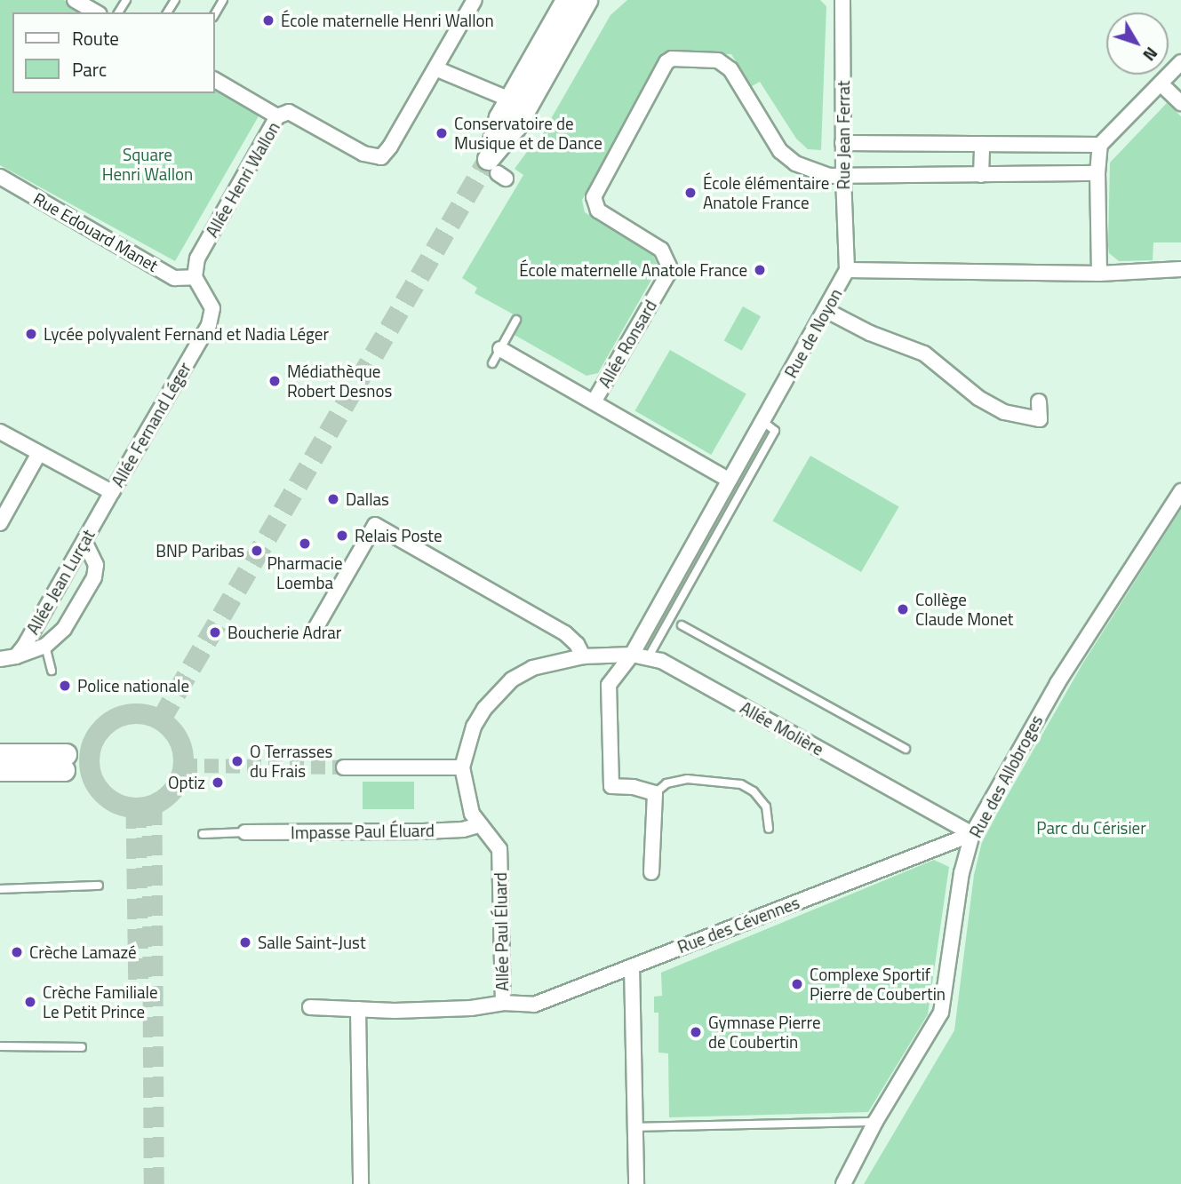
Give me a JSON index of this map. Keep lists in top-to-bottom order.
{
  "streets": {
    "street": [
      "Rue Jean Ferrat",
      "Allée Henri Wallon",
      "Rue Edouard Manet",
      "Rue de Noyon",
      "Allée Ronsard",
      "Allée Fernand Léger",
      "Allée Jean Lurçat",
      "Allée Molière",
      "Rue des Allobroges",
      "Impasse Paul Éluard",
      "Rue des Cévennes",
      "Allée Paul Éluard"
    ]
  },
  "crossings": [
    ["Rue Jean Ferrat", "Rue de Noyon"],
    ["Rue Jean Ferrat", "Allée Ronsard"],
    ["Allée Henri Wallon", "Rue Edouard Manet"],
    ["Allée Henri Wallon", "Allée Fernand Léger"],
    ["Rue Edouard Manet", "Allée Fernand Léger"],
    ["Rue de Noyon", "Allée Ronsard"],
    ["Rue de Noyon", "Allée Molière"],
    ["Allée Fernand Léger", "Allée Jean Lurçat"],
    ["Allée Molière", "Rue des Allobroges"],
    ["Allée Molière", "Rue des Cévennes"],
    ["Allée Molière", "Allée Paul Éluard"],
    ["Rue des Allobroges", "Rue des Cévennes"],
    ["Impasse Paul Éluard", "Allée Paul Éluard"],
    ["Rue des Cévennes", "Allée Paul Éluard"]
  ],
  "parks": ["Square Henri Wallon", "Parc du Cérisier"],
  "places": [
    "École maternelle Henri Wallon",
    "Conservatoire de Musique et de Dance",
    "École élémentaire Anatole France",
    "École maternelle Anatole France",
    "Lycée polyvalent Fernand et Nadia Léger",
    "Médiathèque Robert Desnos",
    "Dallas",
    "Relais Poste",
    "Pharmacie Loemba",
    "BNP Paribas",
    "Collège Claude Monet",
    "Boucherie Adrar",
    "Police nationale",
    "O Terrasses du Frais",
    "Optiz",
    "Salle Saint-Just",
    "Crèche Lamazé",
    "Complexe Sportif Pierre de Coubertin",
    "Crèche Familiale Le Petit Prince",
    "Gymnase Pierre de Coubertin"
  ],
  "legend": ["Route", "Parc"],
  "north": "bottom right"
}
